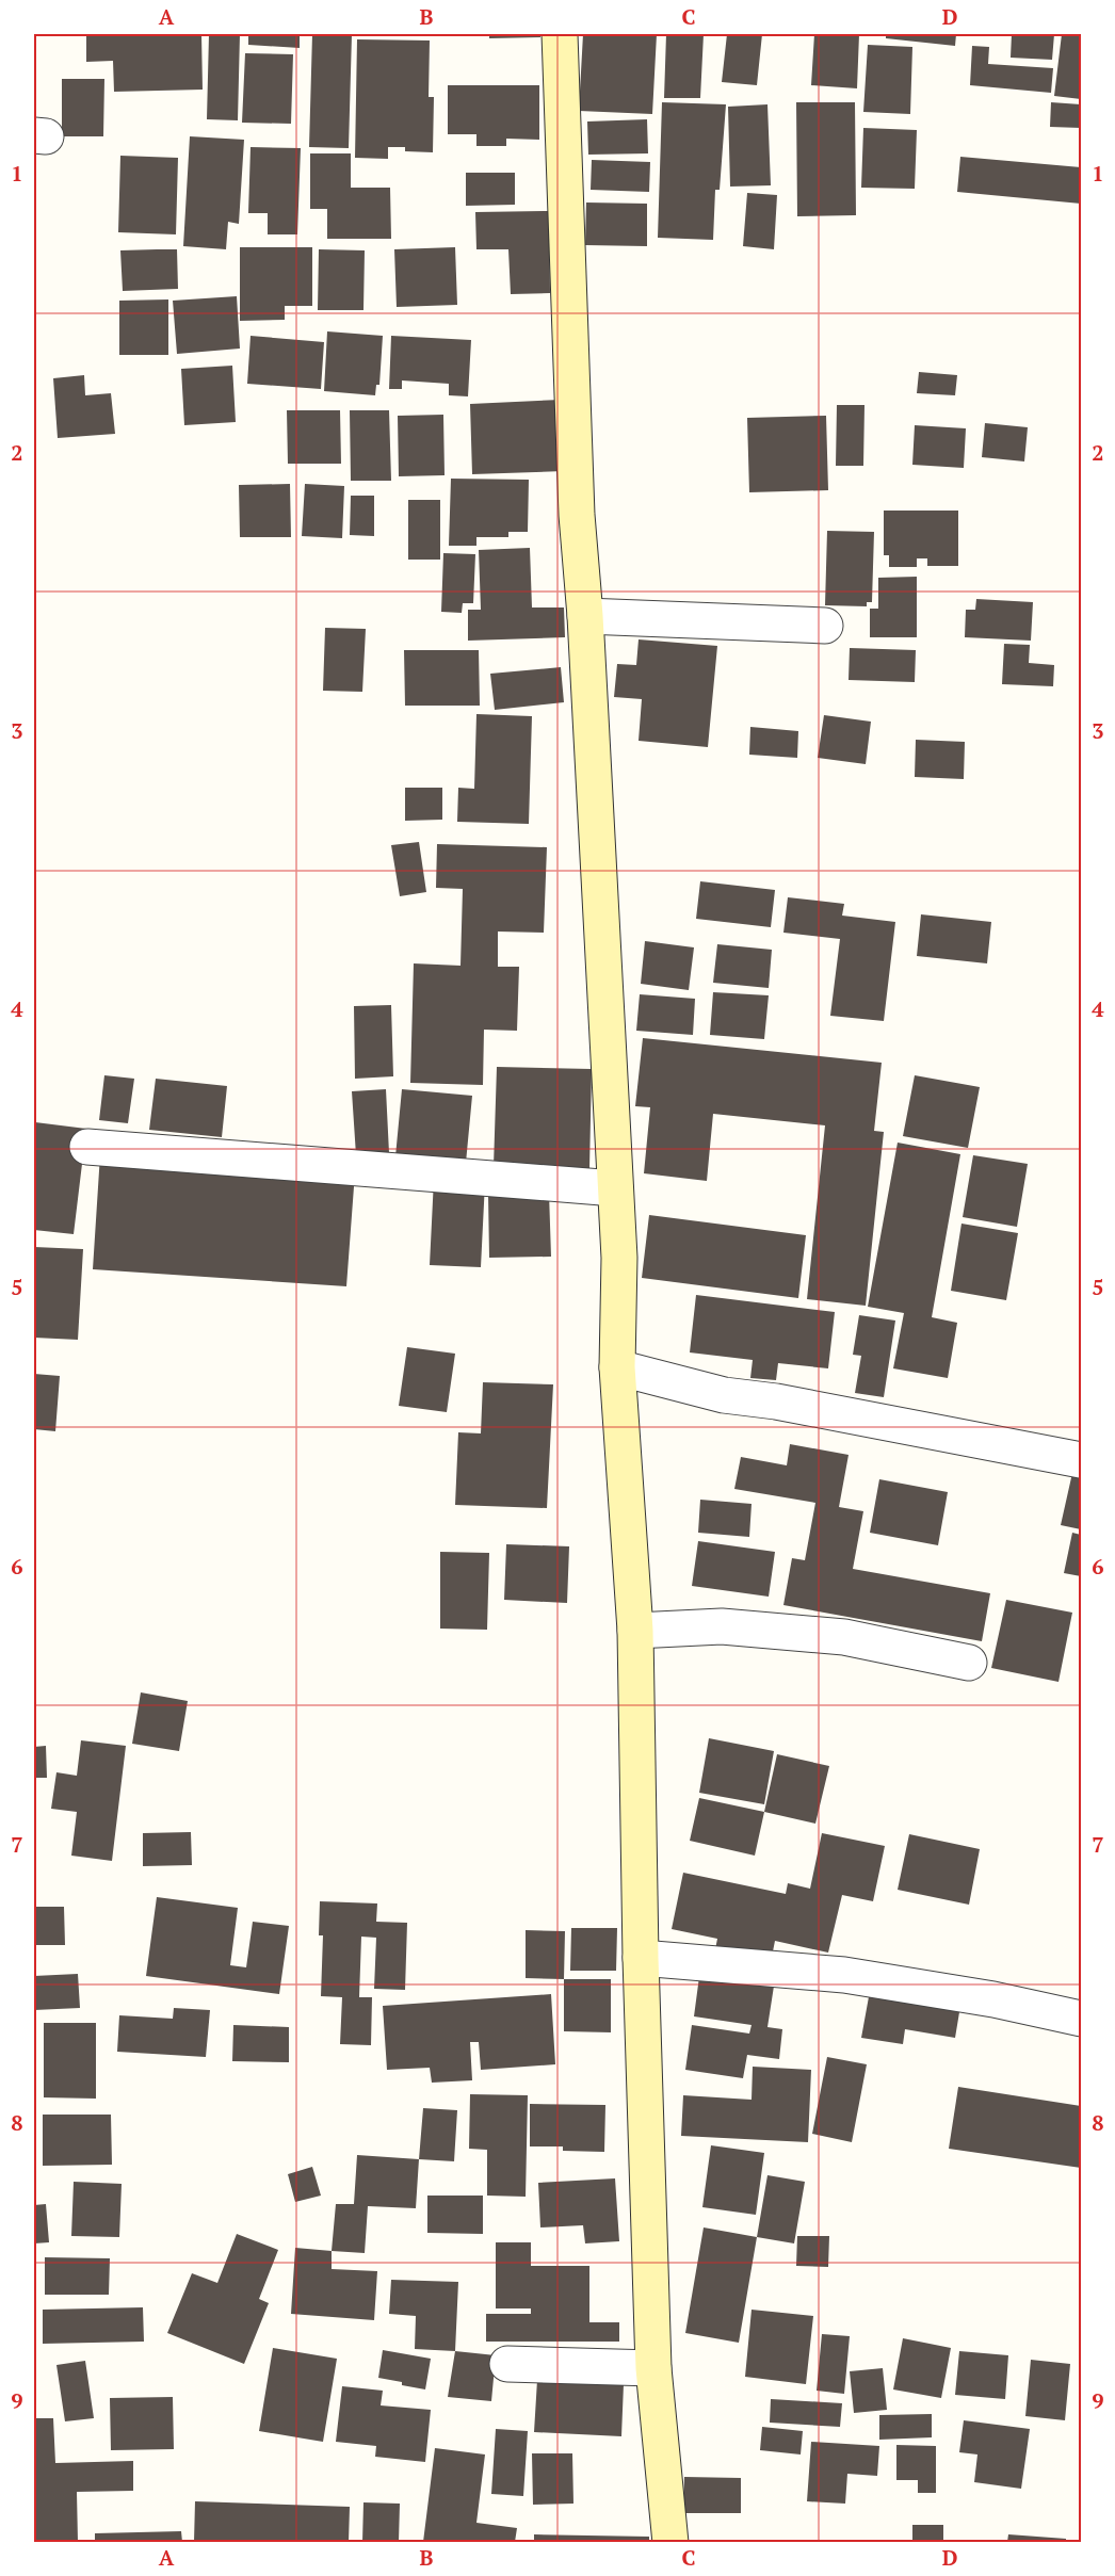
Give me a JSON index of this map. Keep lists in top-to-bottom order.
{
  "grid": {
    "columns": [
      "A",
      "B",
      "C",
      "D"
    ],
    "rows": [
      "1",
      "2",
      "3",
      "4",
      "5",
      "6",
      "7",
      "8",
      "9"
    ]
  }
}
